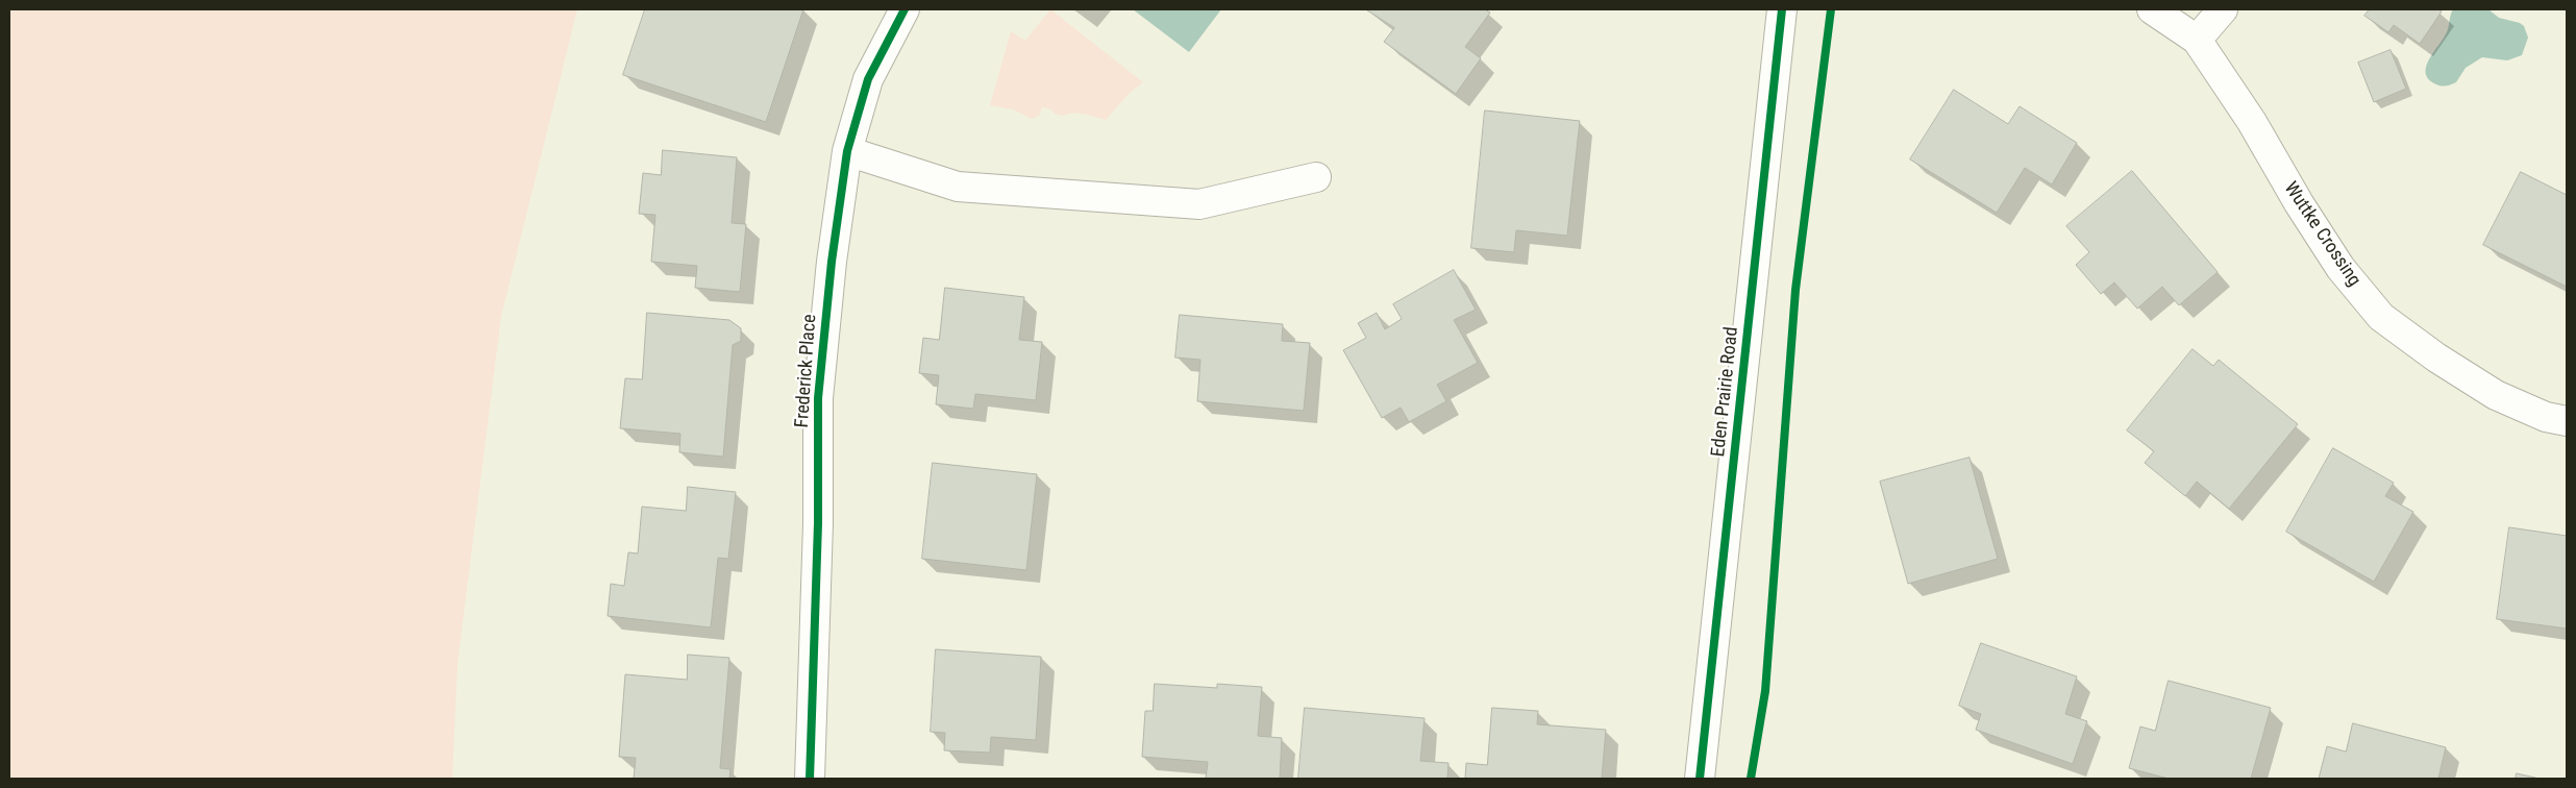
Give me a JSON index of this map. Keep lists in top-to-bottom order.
{
  "streets": {
    "street": ["Wuttke Crossing", "Frederick Place", "Eden Prairie Road"]
  }
}
